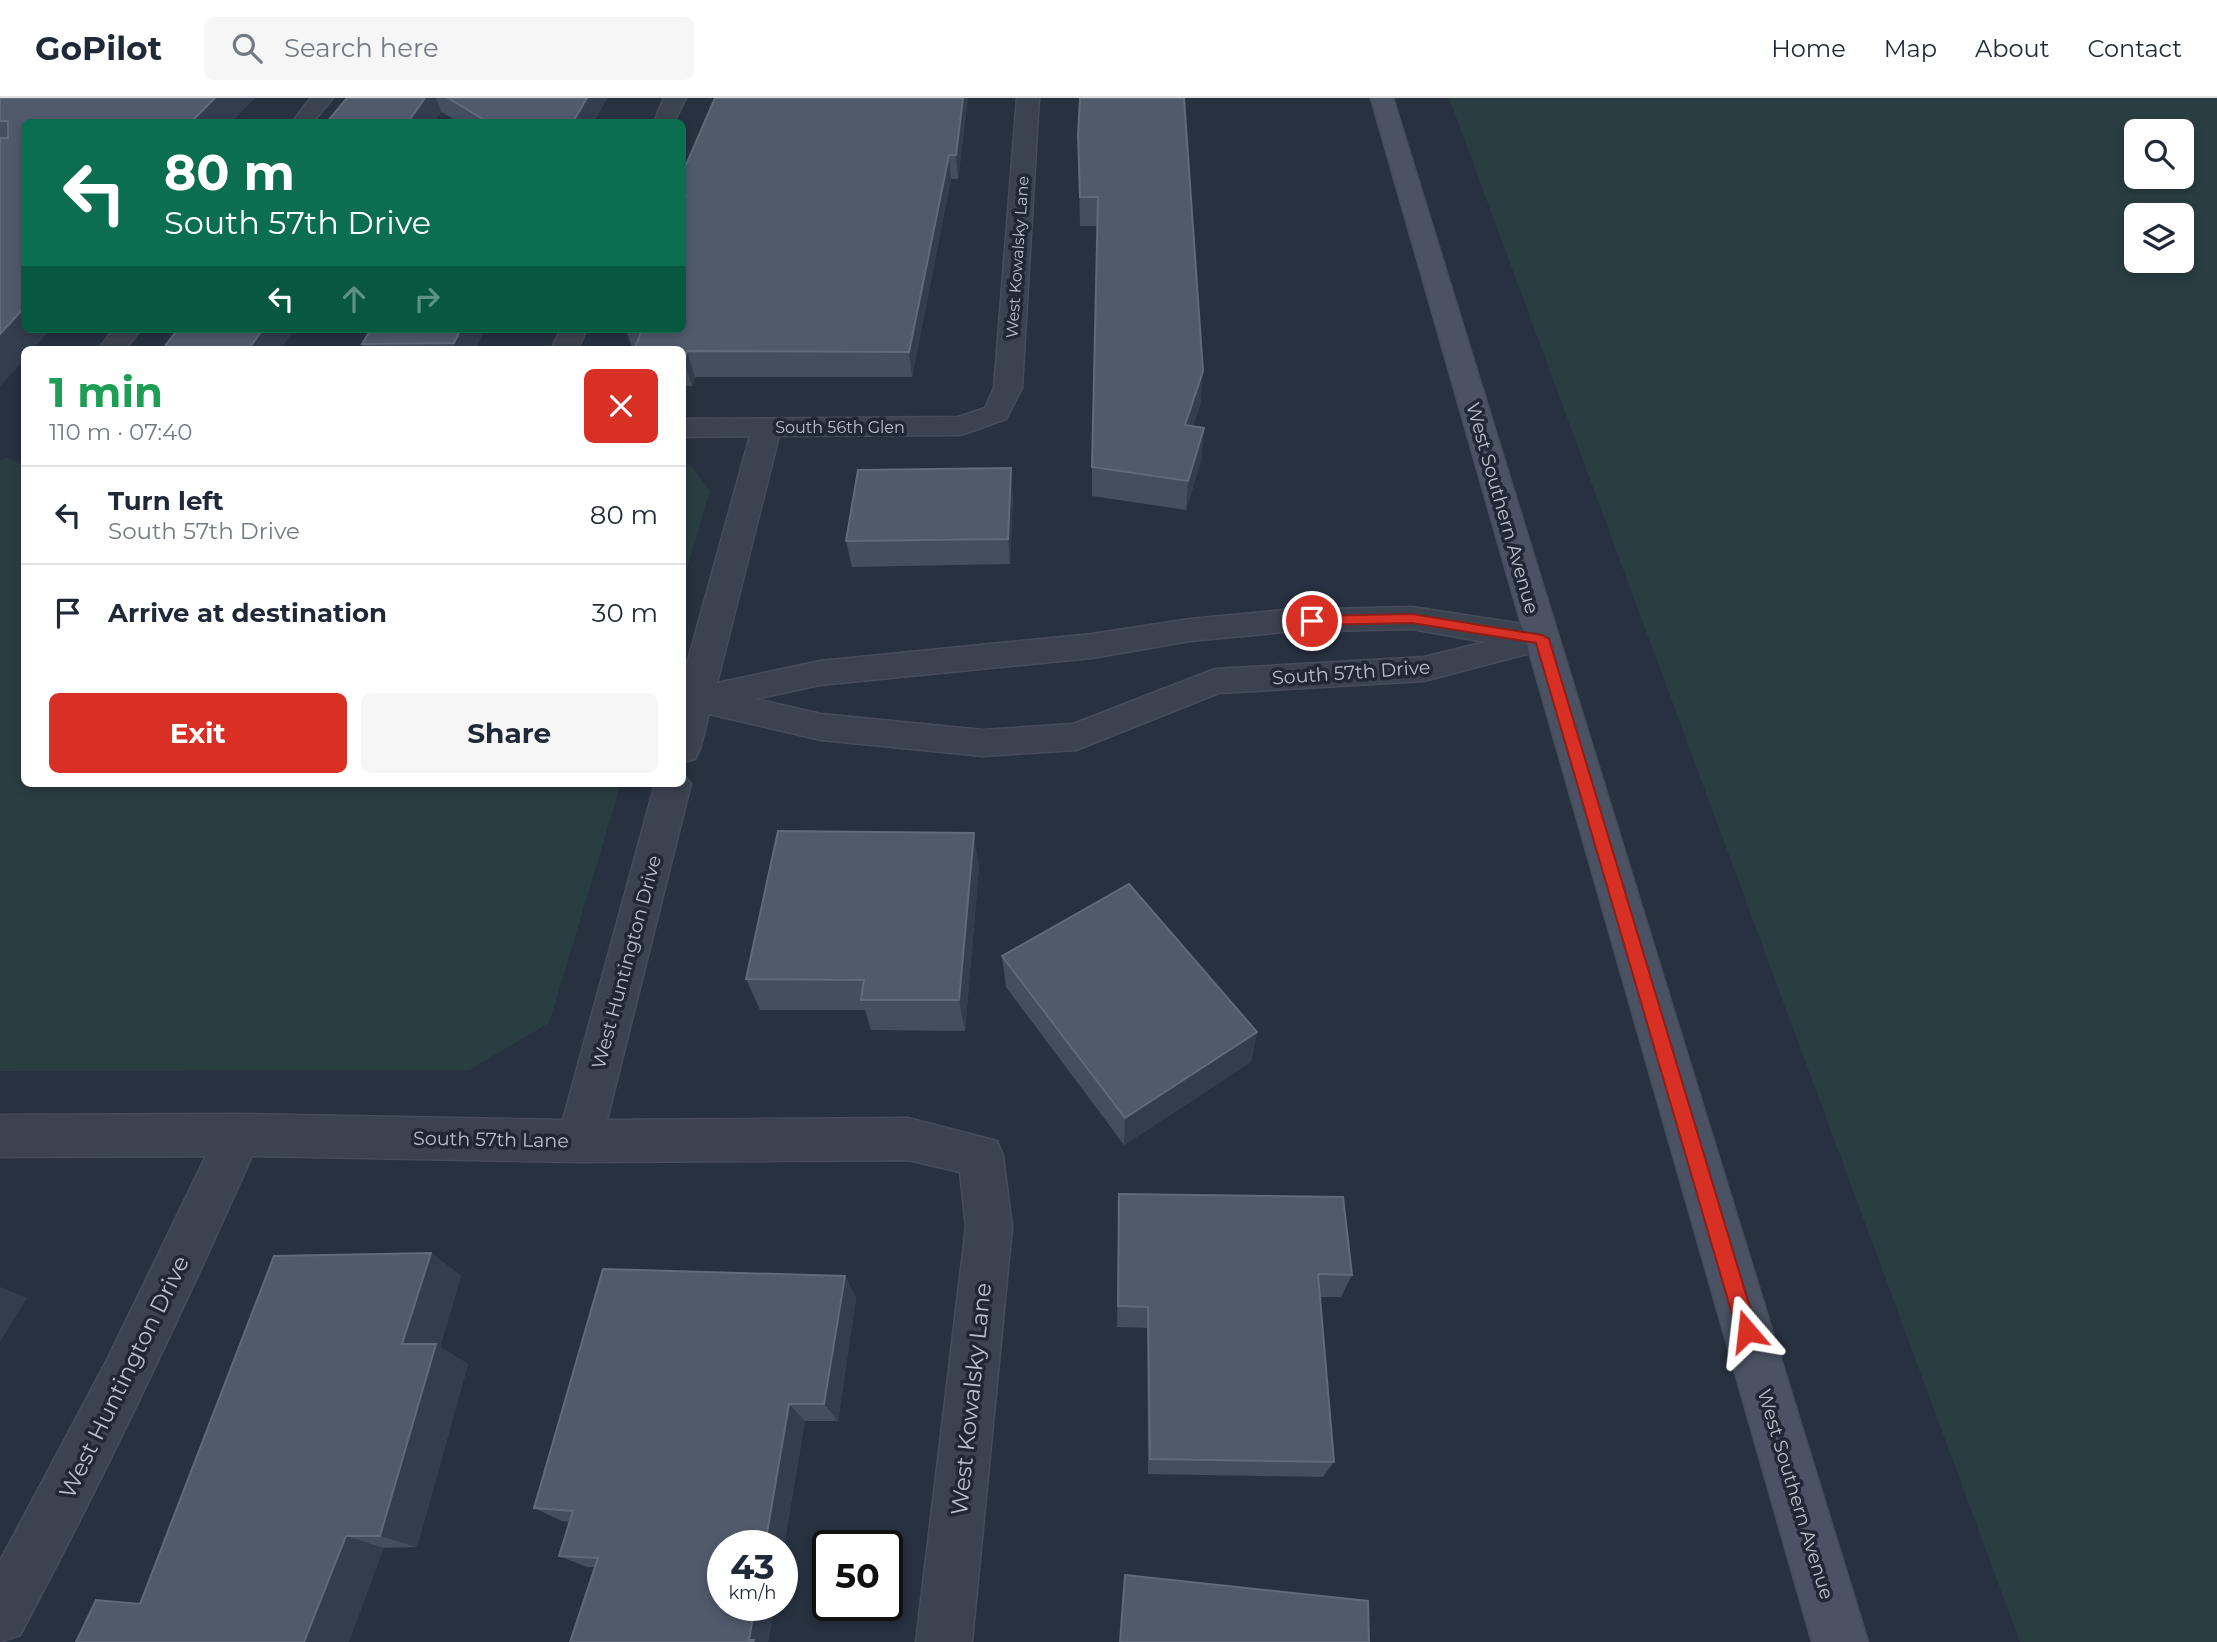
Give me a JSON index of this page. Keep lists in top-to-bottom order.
{
  "streets": {
    "main road": ["West Southern Avenue"],
    "street": [
      "West Kowalsky Lane",
      "South 56th Glen",
      "South 57th Drive",
      "West Huntington Drive",
      "South 57th Lane"
    ]
  },
  "crossings": [
    ["West Kowalsky Lane", "South 56th Glen"],
    ["West Kowalsky Lane", "South 57th Lane"],
    ["West Southern Avenue", "South 57th Drive"],
    ["West Huntington Drive", "South 57th Lane"]
  ],
  "page": {
    "header": "GoPilot",
    "search": "Search here",
    "nav": [
      "Home",
      "Map",
      "About",
      "Contact"
    ],
    "turn": ["80 m", "South 57th Drive"],
    "heading": ["1 min", "110 m · 07:40"],
    "list": [
      {
        "name": "Turn left",
        "note": "South 57th Drive",
        "value": "80 m"
      },
      {
        "name": "Arrive at destination",
        "value": "30 m"
      }
    ],
    "buttons": ["Exit", "Share"],
    "speed": "43 km/h",
    "limit": "50"
  }
}
